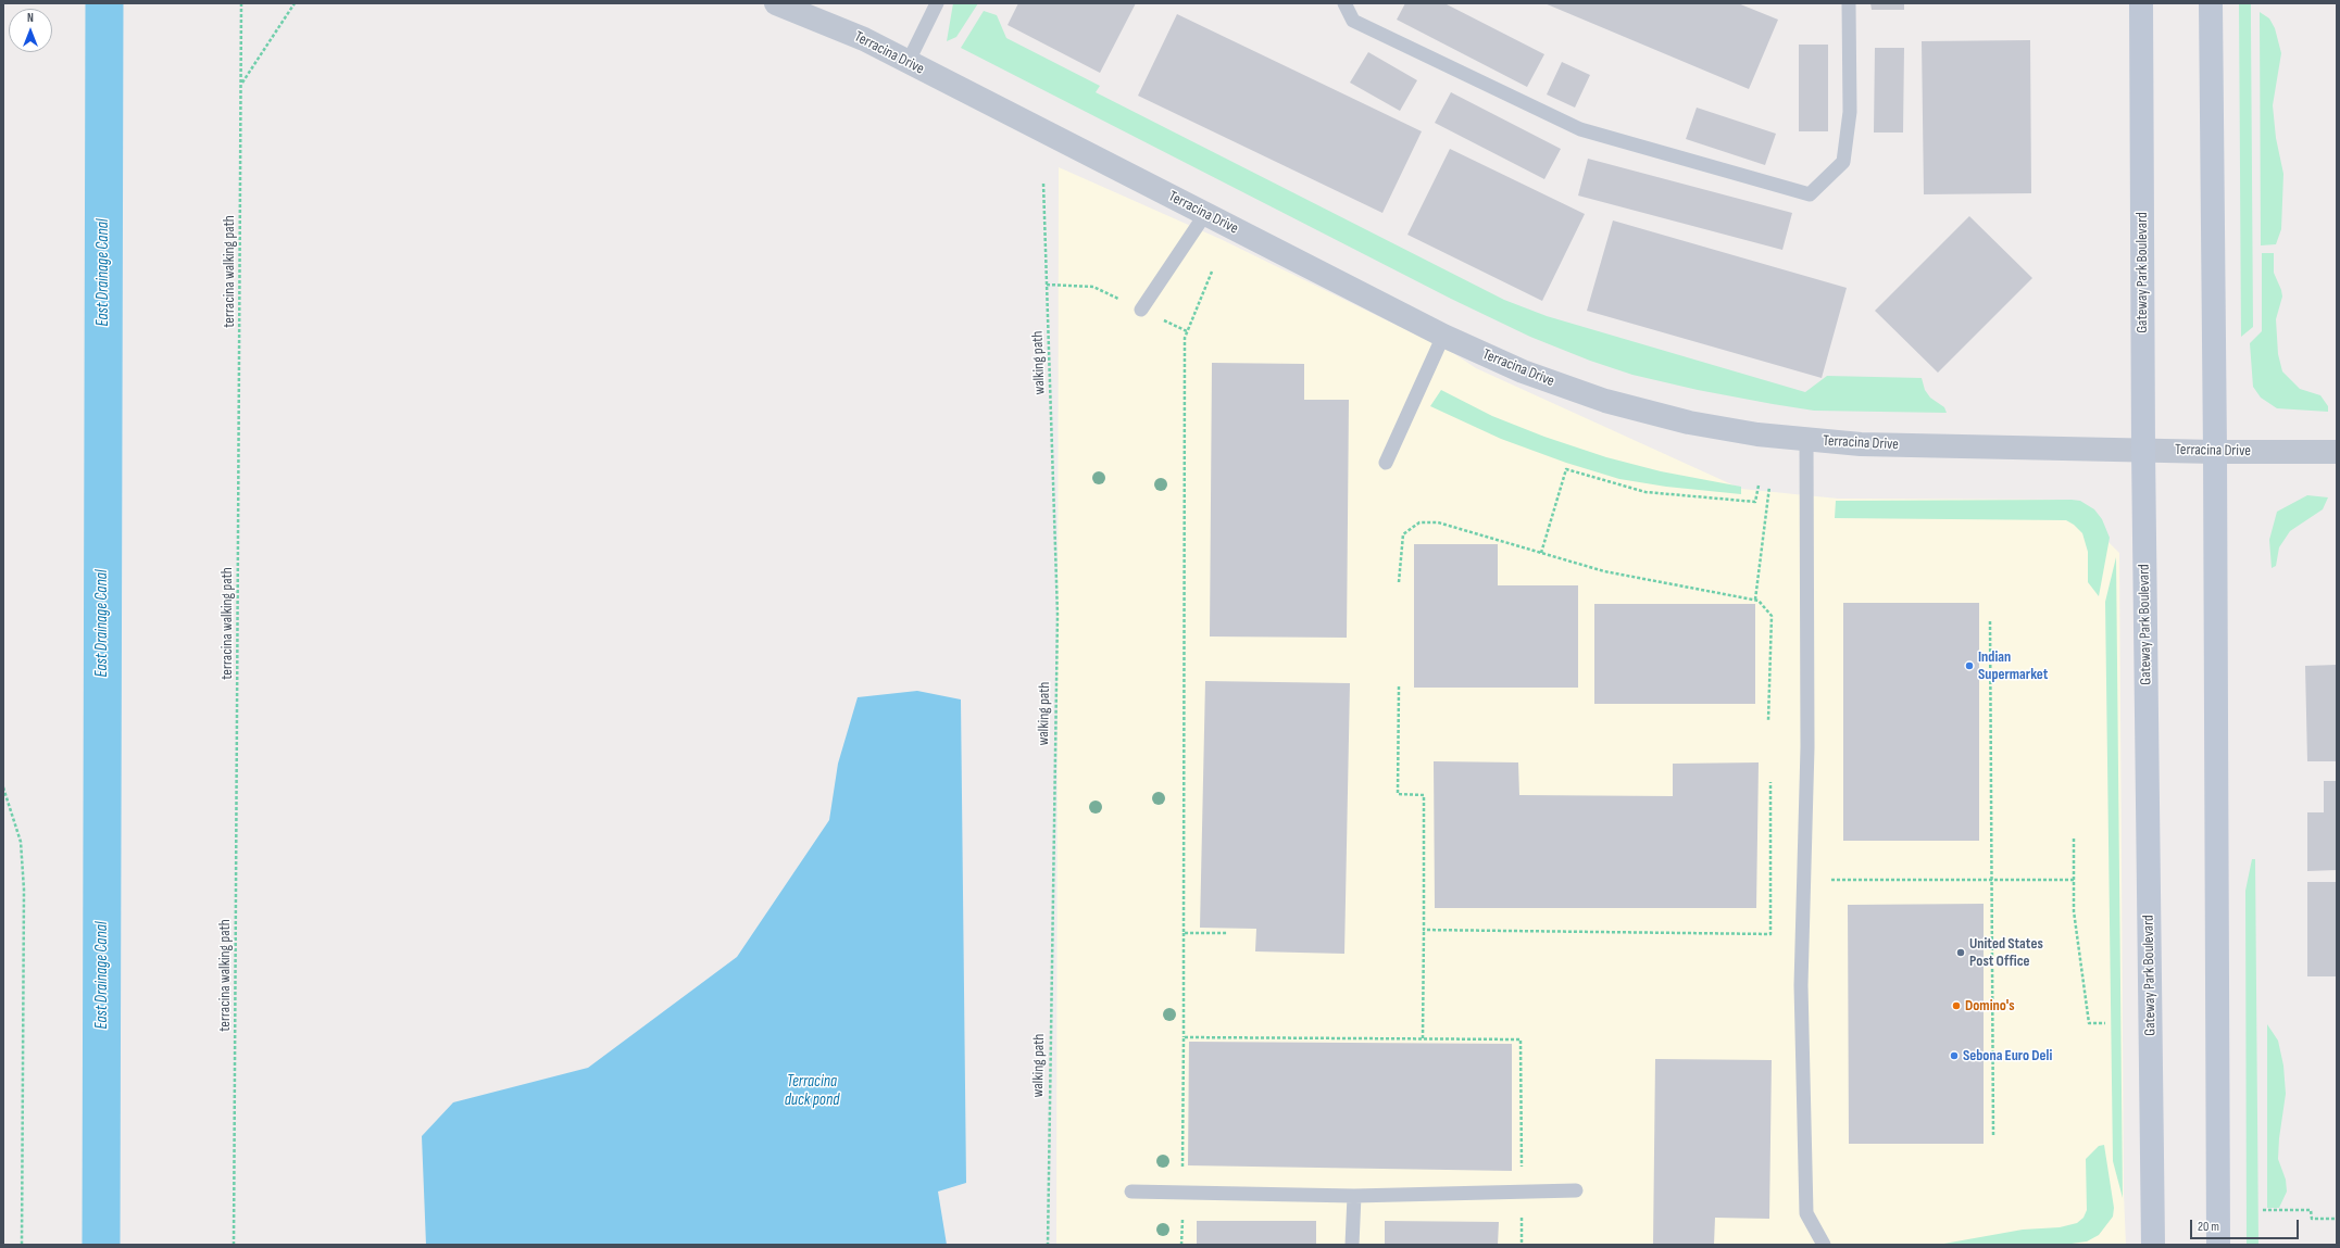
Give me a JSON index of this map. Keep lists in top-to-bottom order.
{
  "streets": {
    "street": ["Terracina Drive", "Gateway Park Boulevard"],
    "path": ["terracina walking path", "walking path"]
  },
  "crossings": [
    ["Terracina Drive", "Gateway Park Boulevard"]
  ],
  "water": ["East Drainage Canal", "Terracina duck pond"],
  "places": [
    "Indian Supermarket",
    "United States Post Office",
    "Domino's",
    "Sebona Euro Deli"
  ],
  "scale_bar": "20 m",
  "north": "top"
}
